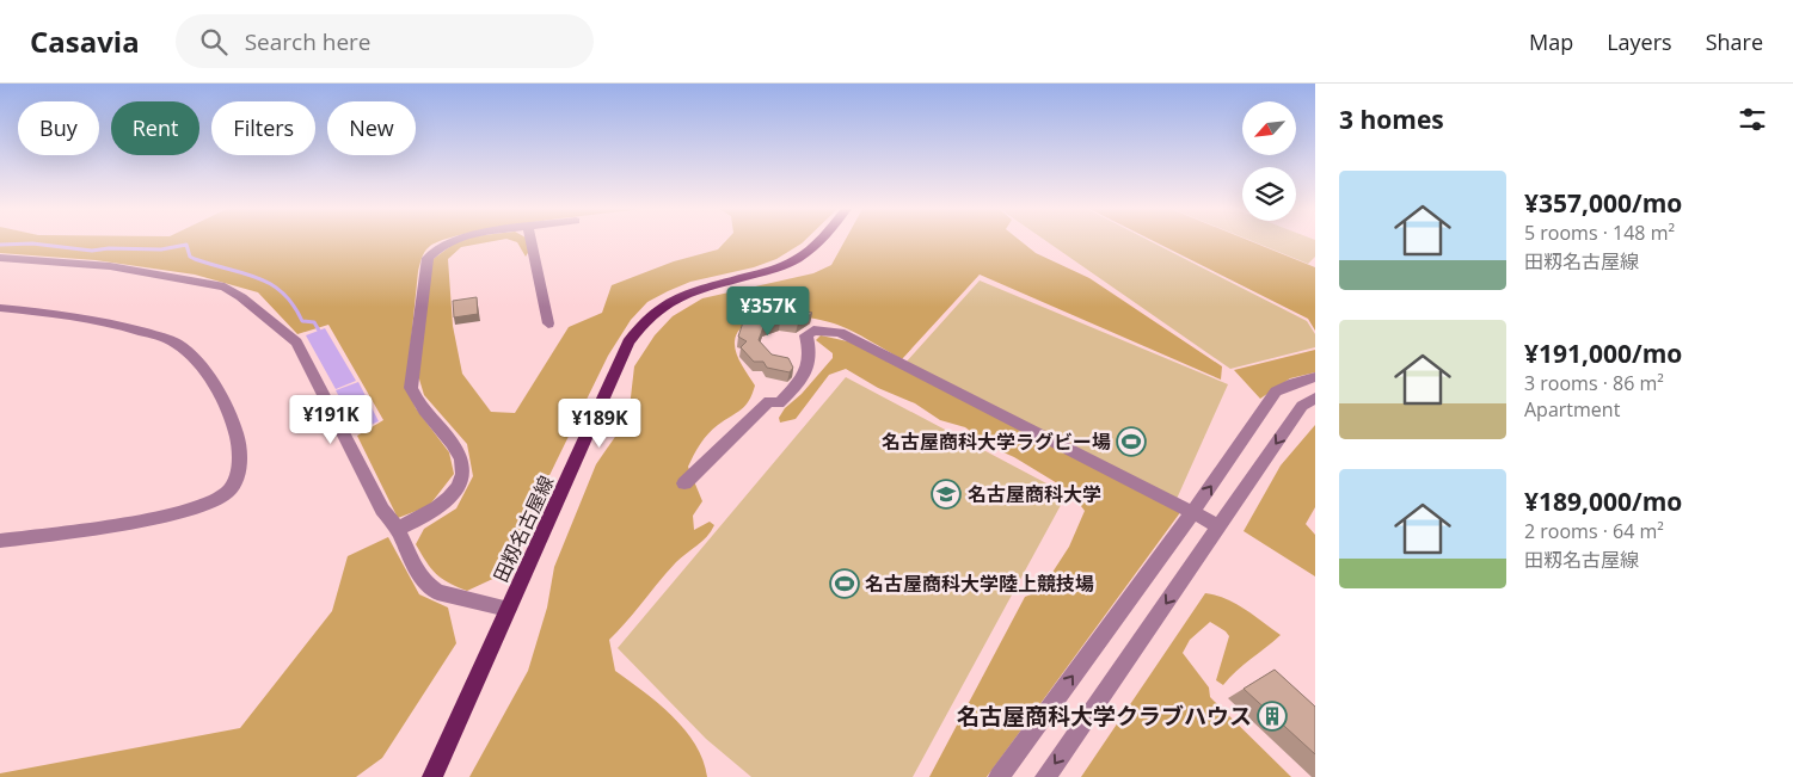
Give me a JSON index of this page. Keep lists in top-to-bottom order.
{
  "streets": {
    "main road": ["田籾名古屋線"]
  },
  "places": {
    "sports": ["名古屋商科大学ラグビー場", "名古屋商科大学陸上競技場"],
    "school or university": ["名古屋商科大学"],
    "building": ["名古屋商科大学クラブハウス"]
  },
  "north": "bottom left",
  "page": {
    "header": "Casavia",
    "search": "Search here",
    "nav": ["Map", "Layers", "Share"],
    "heading": "3 homes",
    "chip": [
      "Buy",
      "Rent",
      "Filters",
      "New"
    ],
    "list": [
      {
        "name": "¥357,000/mo",
        "note": "5 rooms · 148 m² · 田籾名古屋線"
      },
      {
        "name": "¥191,000/mo",
        "note": "3 rooms · 86 m² · Apartment"
      },
      {
        "name": "¥189,000/mo",
        "note": "2 rooms · 64 m² · 田籾名古屋線"
      }
    ],
    "price": ["¥357K", "¥191K", "¥189K"]
  }
}
